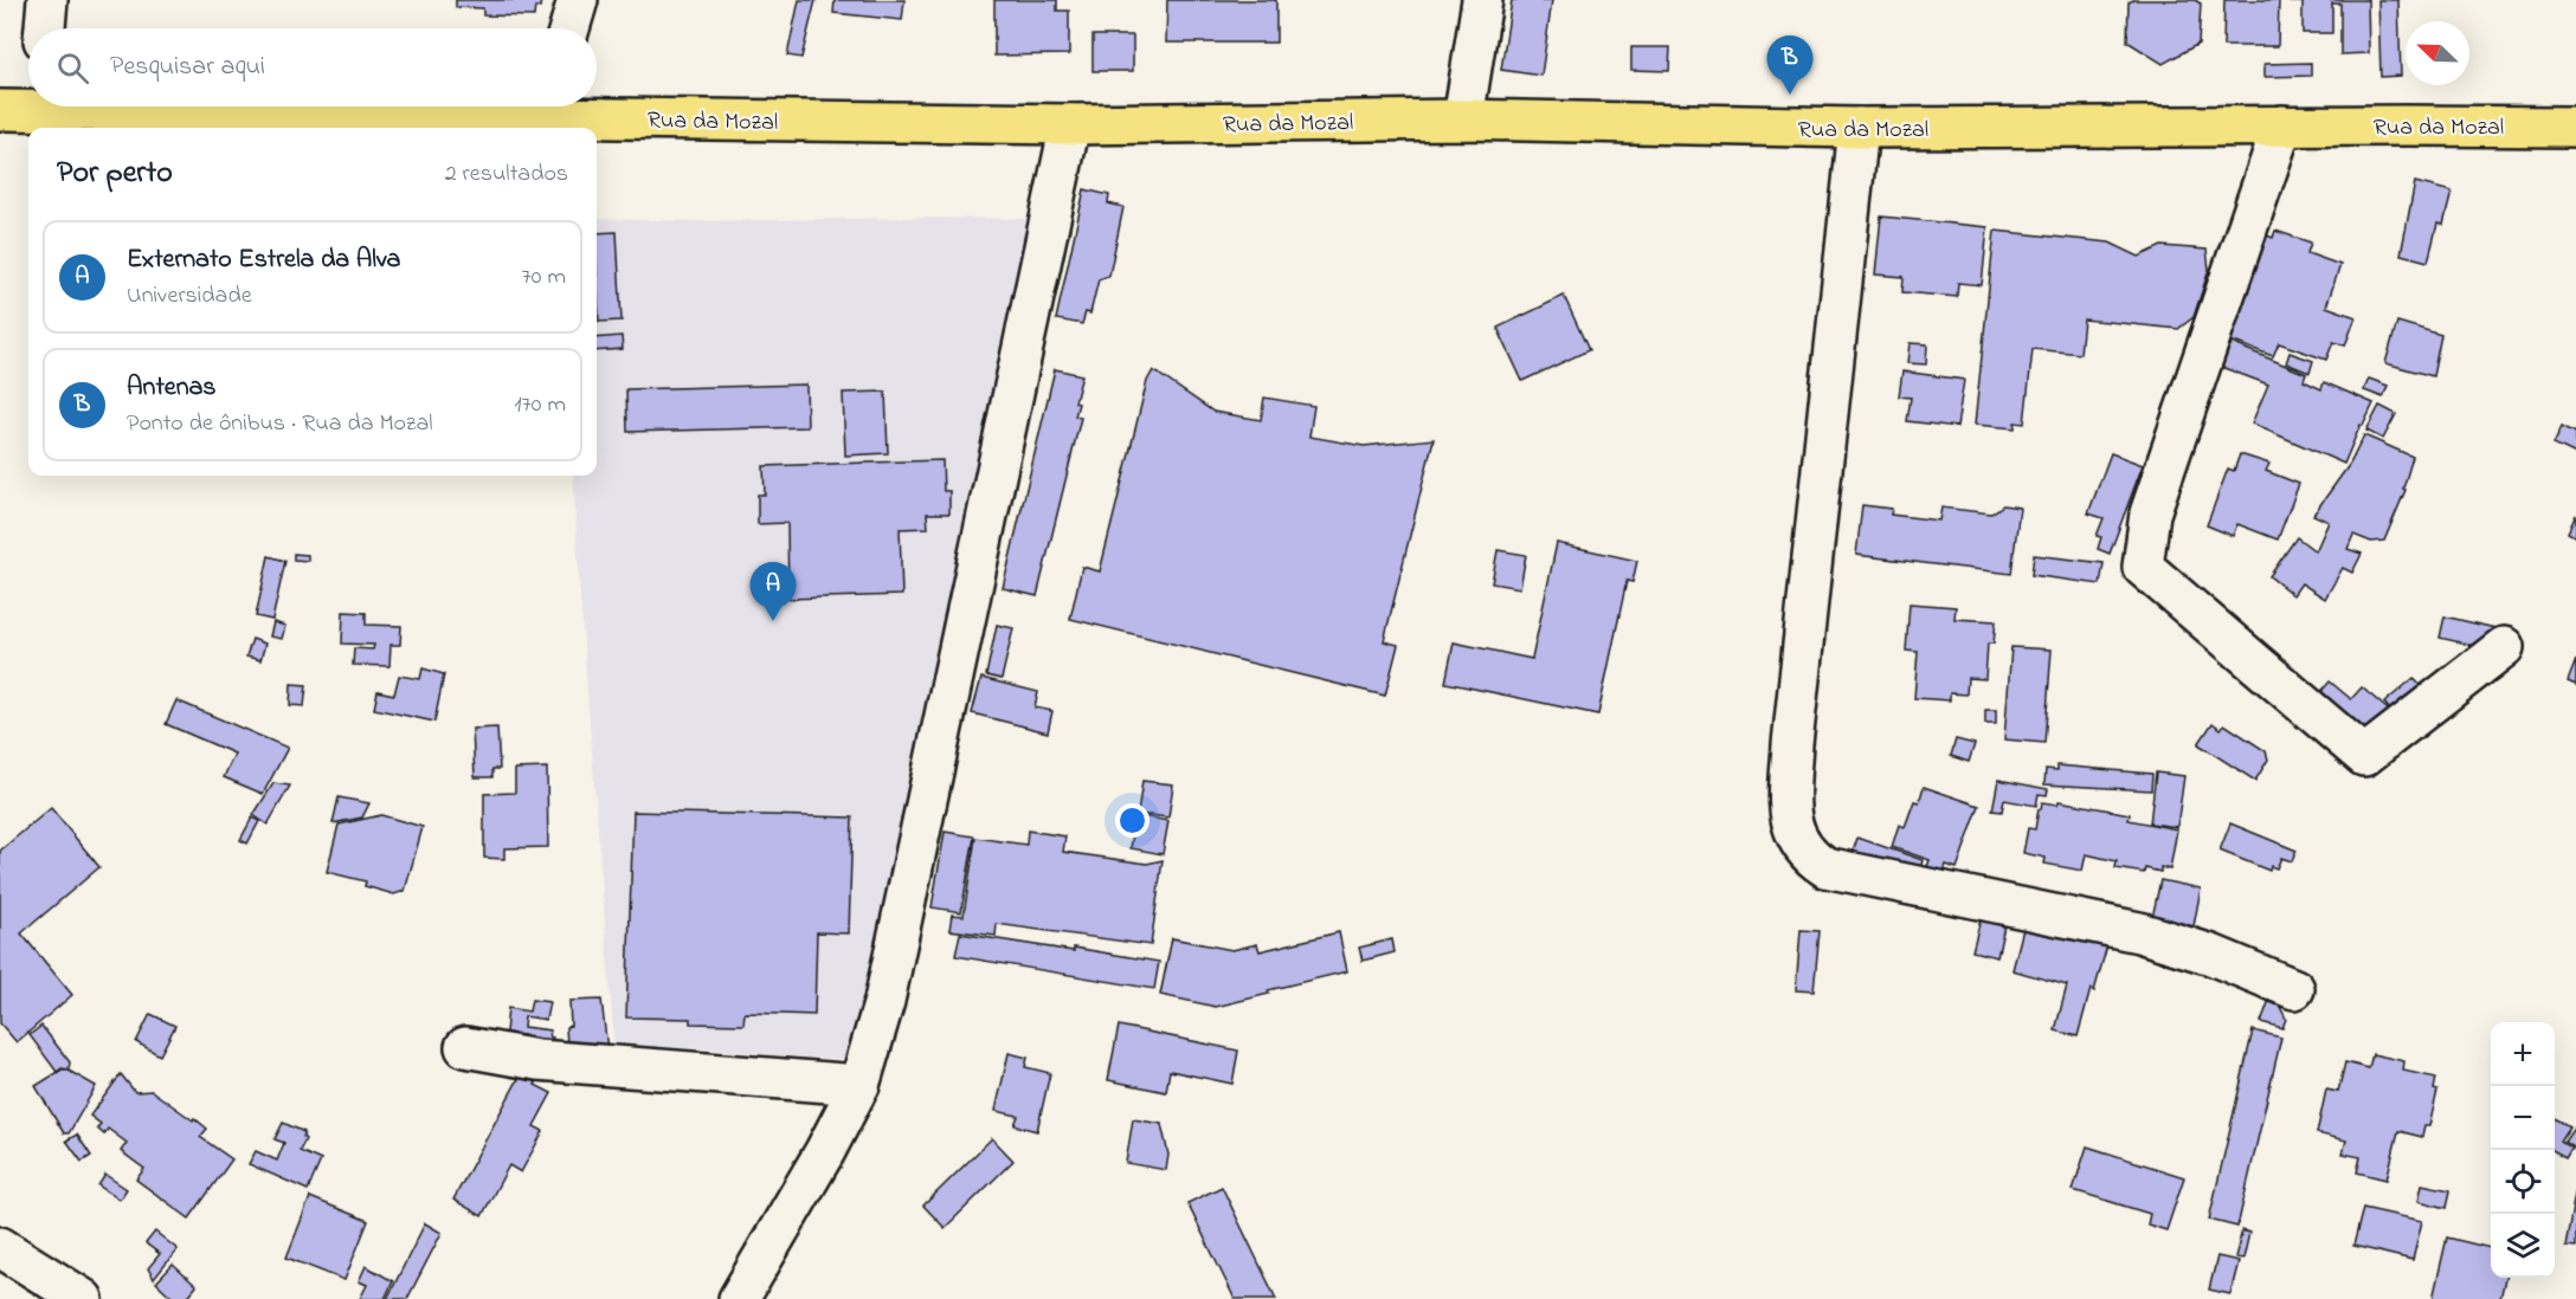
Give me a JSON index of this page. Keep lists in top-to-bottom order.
{
  "streets": {
    "main road": ["Rua da Mozal"]
  },
  "north": "top left",
  "page": {
    "search": "Pesquisar aqui",
    "pins": ["B", "A"],
    "heading": ["Por perto", "2 resultados"],
    "list": [
      {
        "mark": "A",
        "name": "Externato Estrela da Alva",
        "note": "Universidade",
        "value": "70 m"
      },
      {
        "mark": "B",
        "name": "Antenas",
        "note": "Ponto de ônibus · Rua da Mozal",
        "value": "170 m"
      }
    ],
    "map_buttons": ["+", "−"]
  }
}
